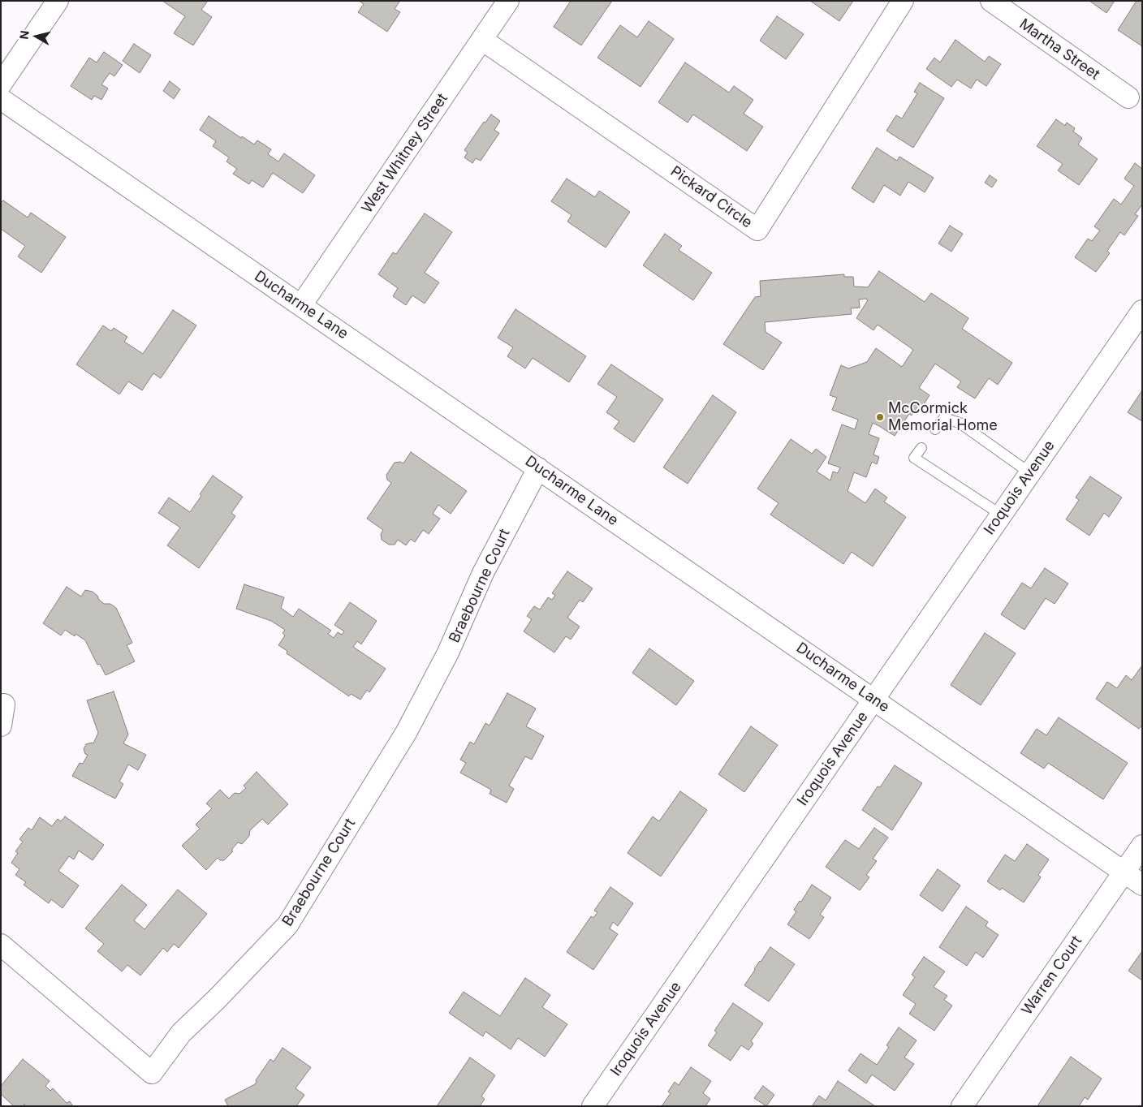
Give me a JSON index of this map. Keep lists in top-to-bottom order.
{
  "streets": {
    "street": [
      "Martha Street",
      "West Whitney Street",
      "Pickard Circle",
      "Ducharme Lane",
      "Iroquois Avenue",
      "Braebourne Court",
      "Warren Court"
    ]
  },
  "crossings": [
    ["West Whitney Street", "Pickard Circle"],
    ["West Whitney Street", "Ducharme Lane"],
    ["Ducharme Lane", "Iroquois Avenue"],
    ["Ducharme Lane", "Braebourne Court"],
    ["Ducharme Lane", "Warren Court"]
  ],
  "places": ["McCormick Memorial Home"],
  "north": "left"
}
